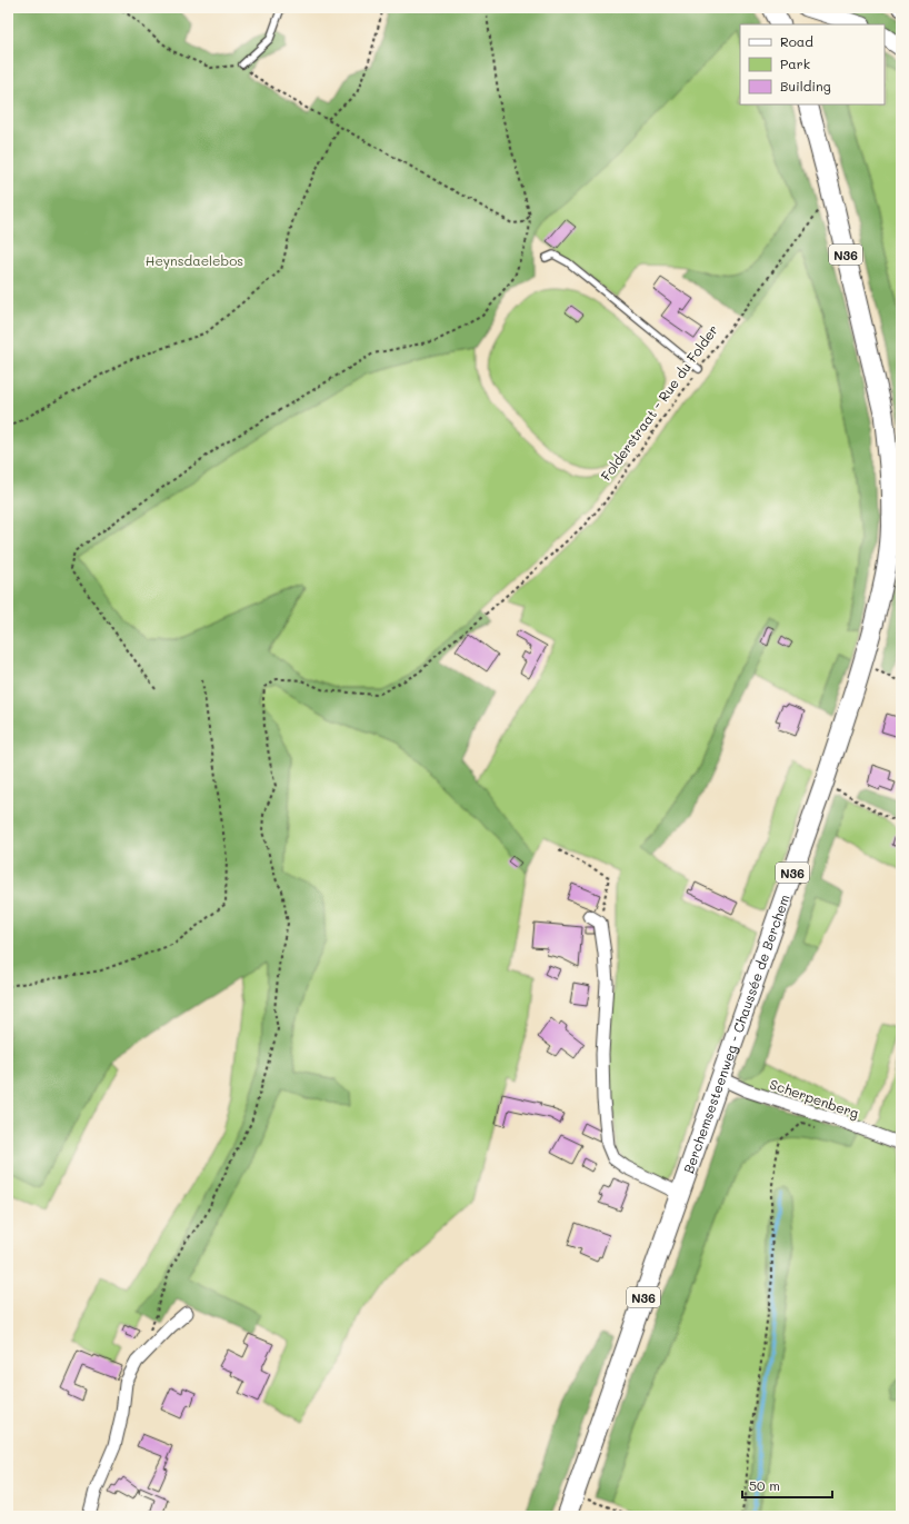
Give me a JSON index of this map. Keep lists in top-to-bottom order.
{
  "streets": {
    "main road": ["N36", "Berchemsesteenweg - Chaussée de Berchem"],
    "street": ["Scherpenberg"],
    "path": ["Folderstraat - Rue du Folder"]
  },
  "crossings": [
    ["Folderstraat - Rue du Folder", "Berchemsesteenweg - Chaussée de Berchem"],
    ["Berchemsesteenweg - Chaussée de Berchem", "Scherpenberg"]
  ],
  "parks": ["Heynsdaelebos"],
  "legend": ["Road", "Park", "Building"],
  "scale_bar": "50 m"
}
